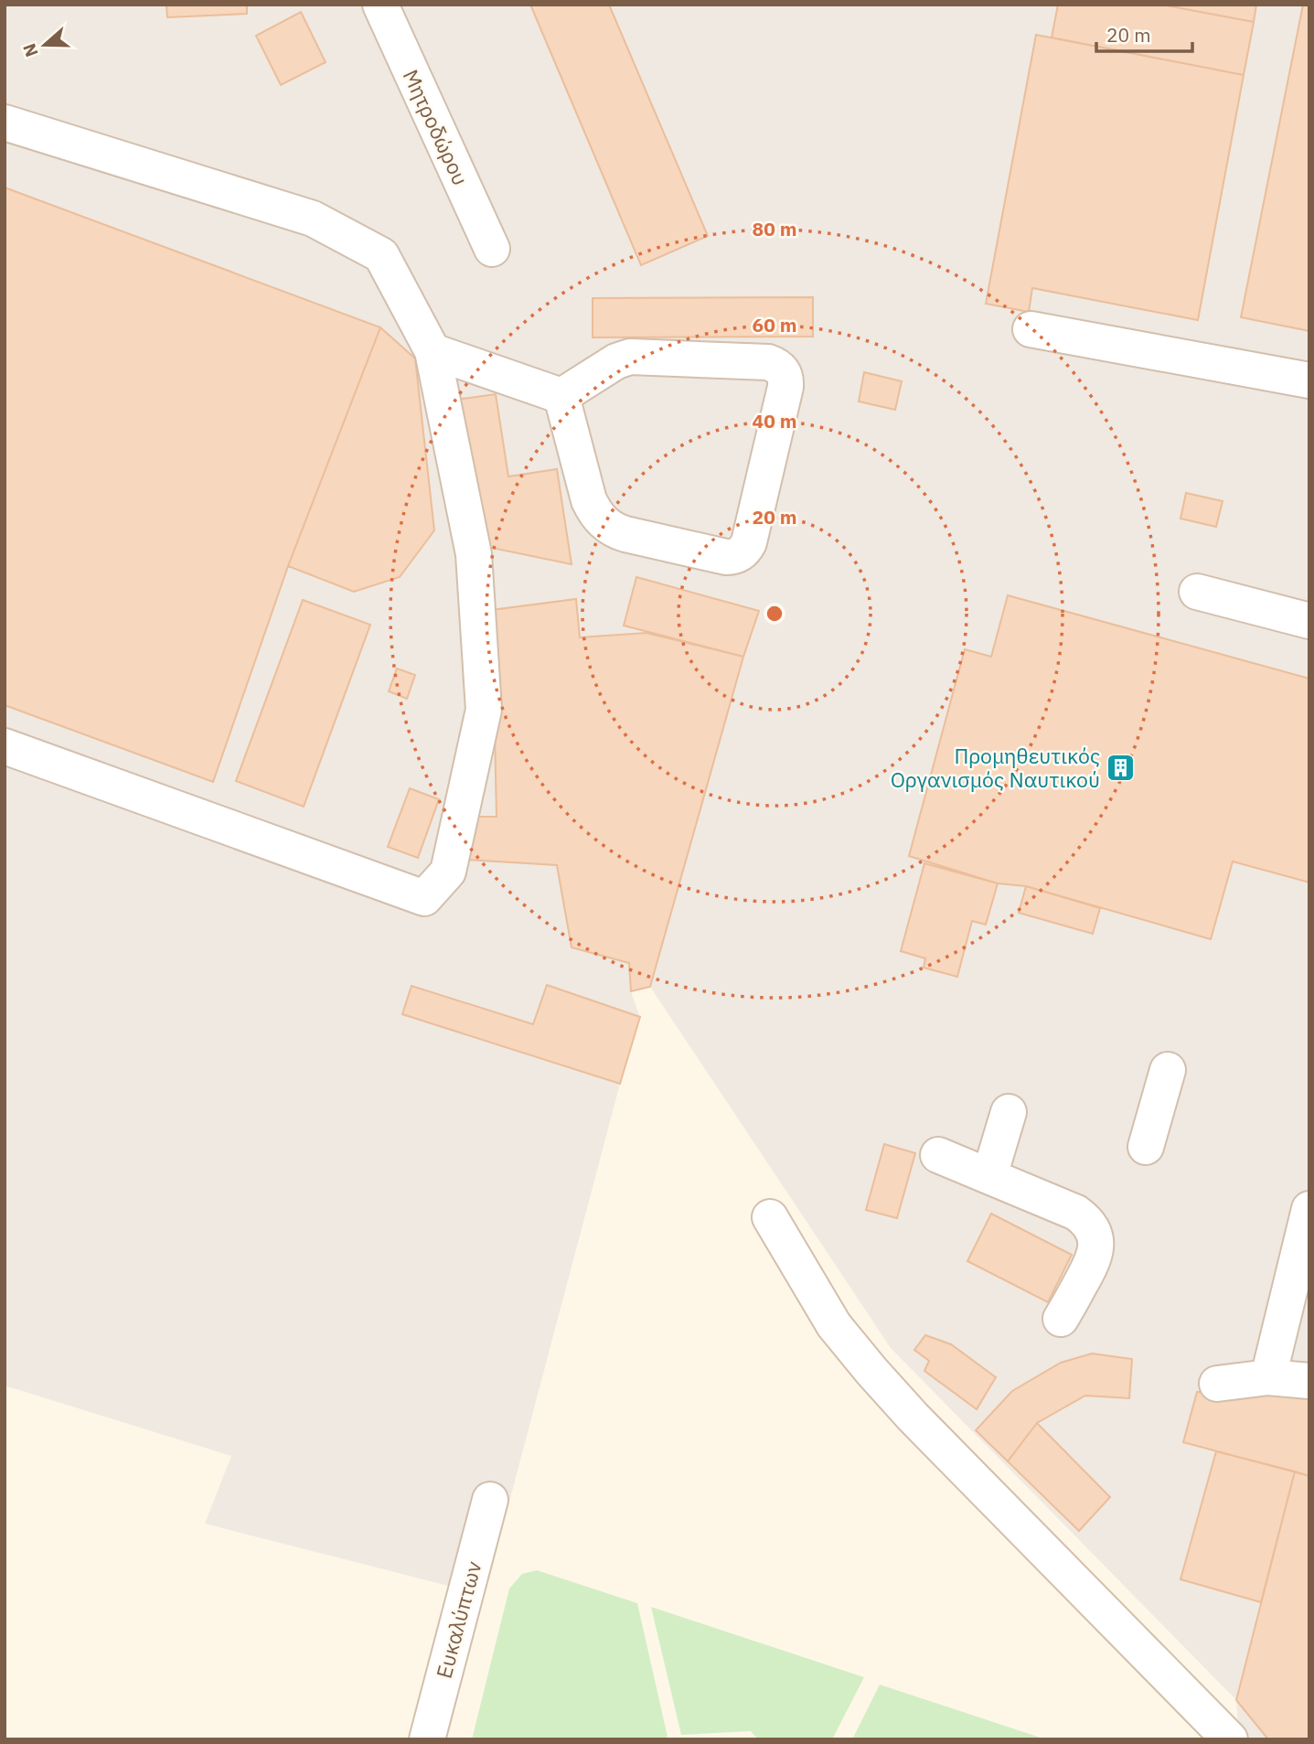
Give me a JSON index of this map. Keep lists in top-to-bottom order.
{
  "streets": {
    "street": ["Μητροδώρου", "Ευκαλύπτων"]
  },
  "places": {
    "building": ["Προμηθευτικός Οργανισμός Ναυτικού"]
  },
  "scale_bar": "20 m",
  "north": "left",
  "rings": [
    "80 m",
    "60 m",
    "40 m",
    "20 m"
  ]
}
